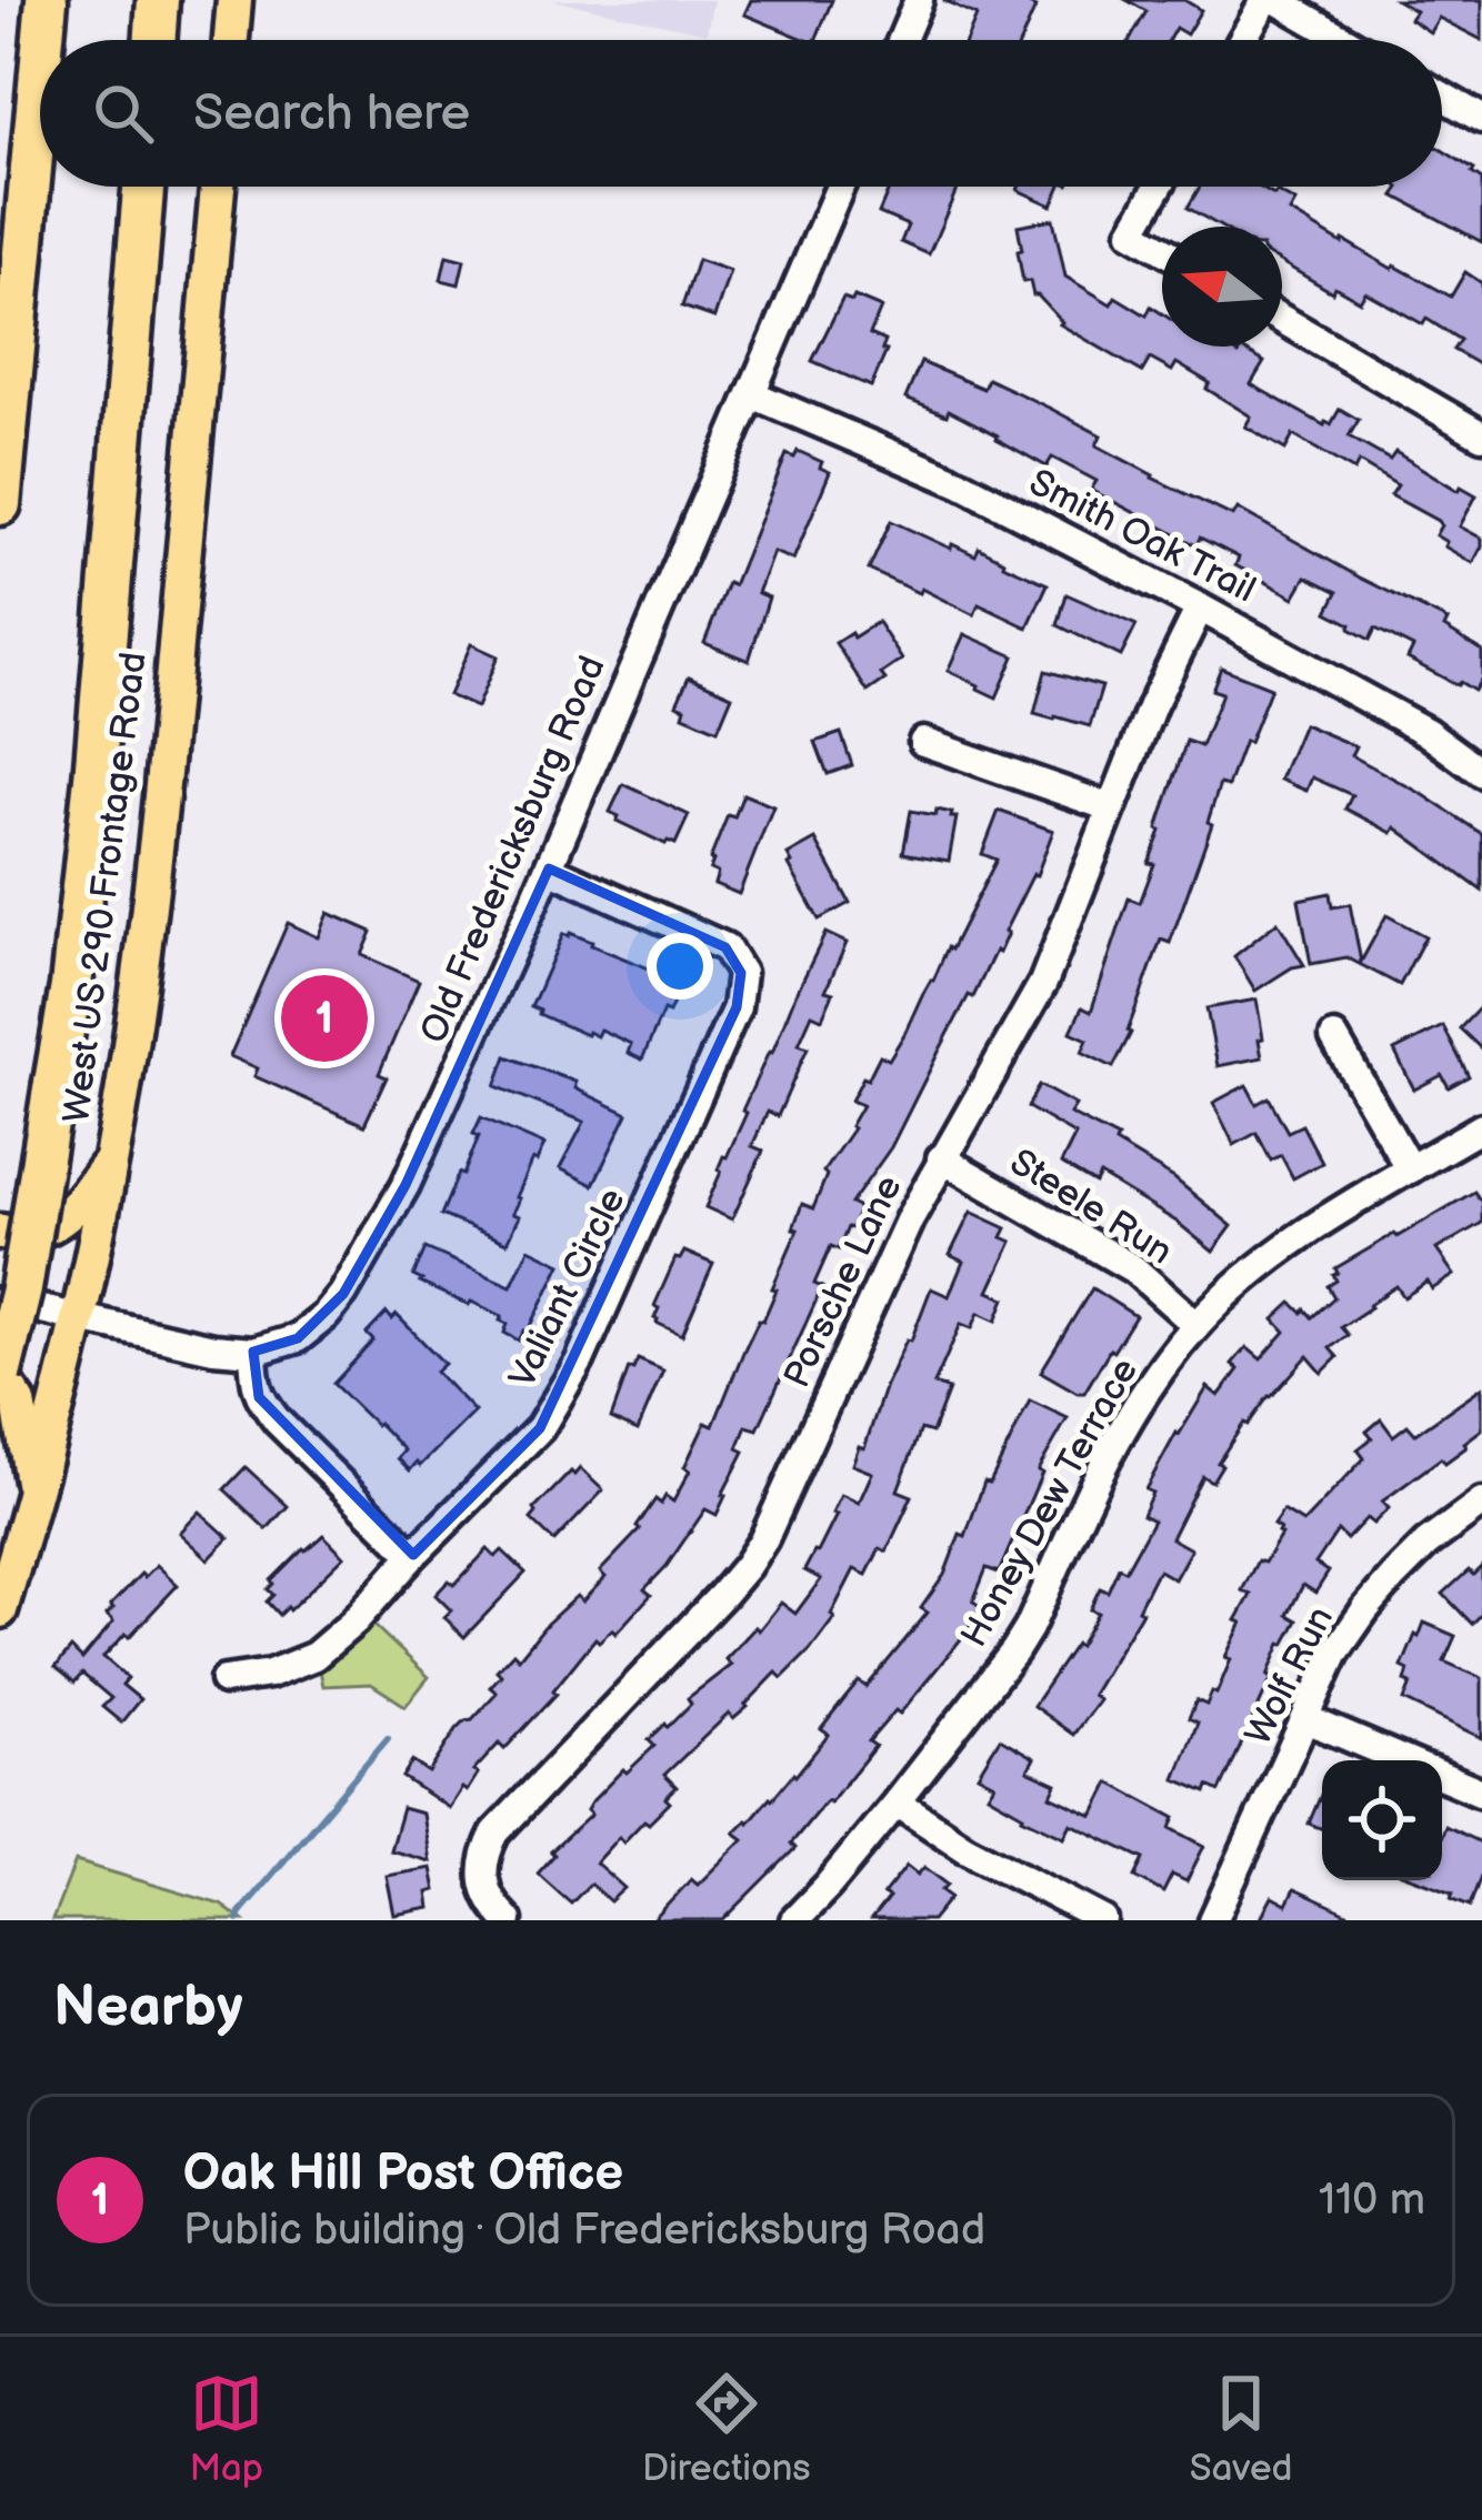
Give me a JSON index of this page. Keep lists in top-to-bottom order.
{
  "streets": {
    "main road": ["West US 290 Frontage Road"],
    "street": [
      "Smith Oak Trail",
      "Old Fredericksburg Road",
      "Steele Run",
      "Porsche Lane",
      "Valiant Circle",
      "Honey Dew Terrace",
      "Wolf Run"
    ]
  },
  "crossings": [
    ["Smith Oak Trail", "Old Fredericksburg Road"],
    ["Smith Oak Trail", "Porsche Lane"],
    ["Old Fredericksburg Road", "Valiant Circle"],
    ["Steele Run", "Porsche Lane"],
    ["Steele Run", "Honey Dew Terrace"]
  ],
  "north": "left",
  "page": {
    "search": "Search here",
    "pins": "1",
    "heading": "Nearby",
    "list": [
      {
        "mark": "1",
        "name": "Oak Hill Post Office",
        "note": "Public building · Old Fredericksburg Road",
        "value": "110 m"
      }
    ],
    "nav": ["Map", "Directions", "Saved"]
  }
}
